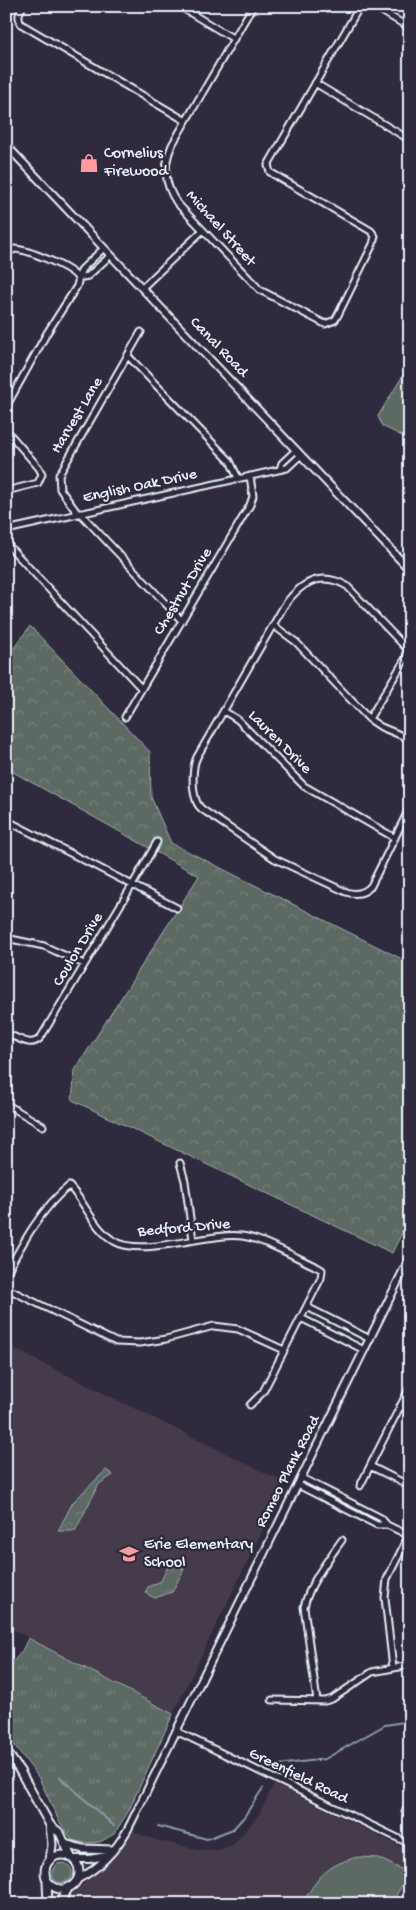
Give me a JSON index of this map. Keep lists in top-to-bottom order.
{
  "streets": {
    "street": [
      "Michael Street",
      "Canal Road",
      "Harvest Lane",
      "English Oak Drive",
      "Chestnut Drive",
      "Lauren Drive",
      "Coulon Drive",
      "Bedford Drive",
      "Romeo Plank Road",
      "Greenfield Road"
    ]
  },
  "crossings": [
    ["Canal Road", "English Oak Drive"],
    ["Harvest Lane", "English Oak Drive"],
    ["Harvest Lane", "Chestnut Drive"],
    ["English Oak Drive", "Chestnut Drive"],
    ["Romeo Plank Road", "Greenfield Road"]
  ],
  "places": {
    "shop": ["Cornelius Firewood"],
    "school or university": ["Erie Elementary School"]
  }
}
